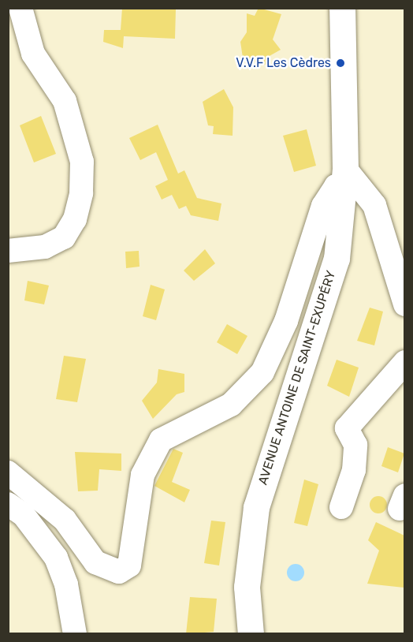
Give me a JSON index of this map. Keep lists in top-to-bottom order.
{
  "streets": {
    "main road": ["AVENUE ANTOINE DE SAINT-EXUPÉRY"]
  },
  "places": ["V.V.F Les Cèdres"]
}
